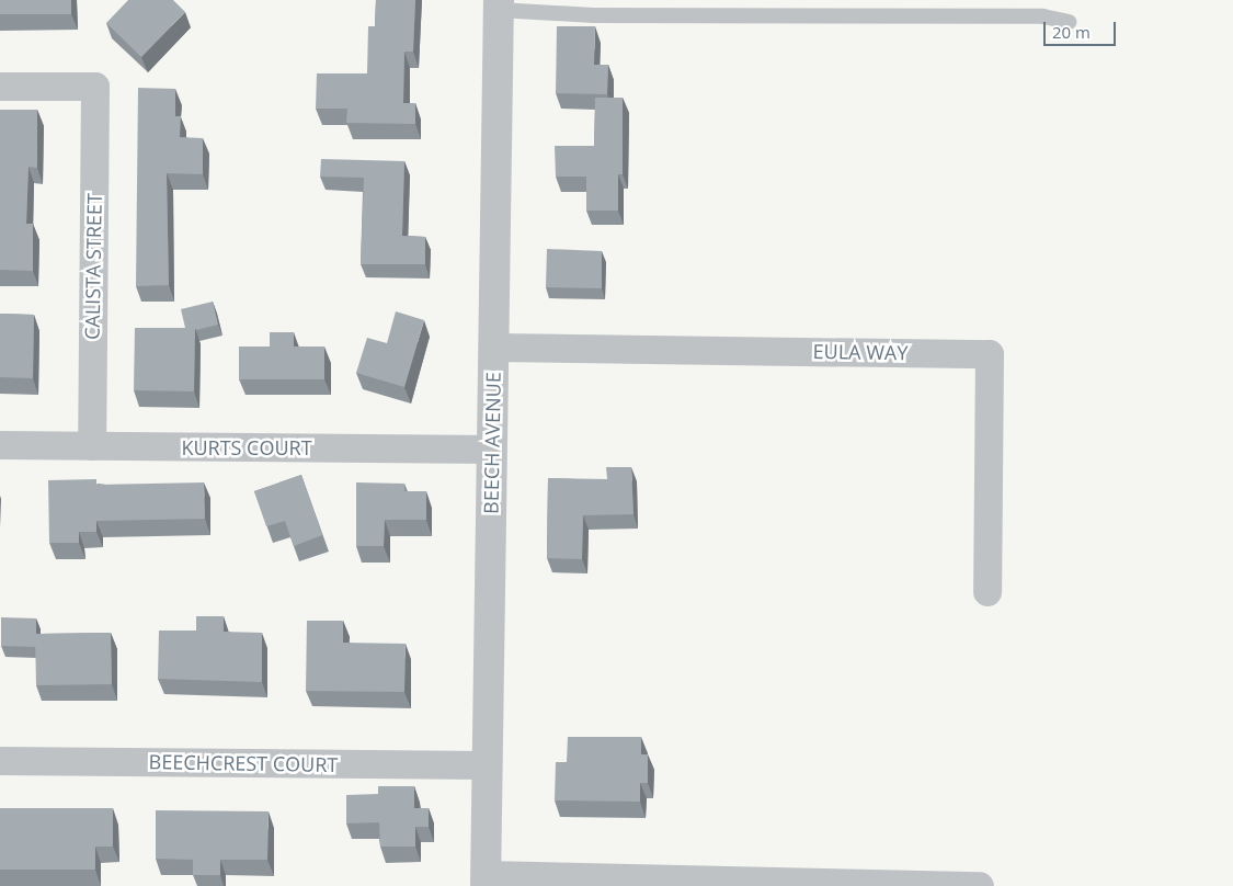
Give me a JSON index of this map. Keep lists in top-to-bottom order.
{
  "streets": {
    "street": [
      "CALISTA STREET",
      "EULA WAY",
      "BEECH AVENUE",
      "KURTS COURT",
      "BEECHCREST COURT"
    ]
  },
  "crossings": [
    ["CALISTA STREET", "KURTS COURT"],
    ["EULA WAY", "BEECH AVENUE"],
    ["BEECH AVENUE", "KURTS COURT"],
    ["BEECH AVENUE", "BEECHCREST COURT"]
  ],
  "scale_bar": "20 m"
}
